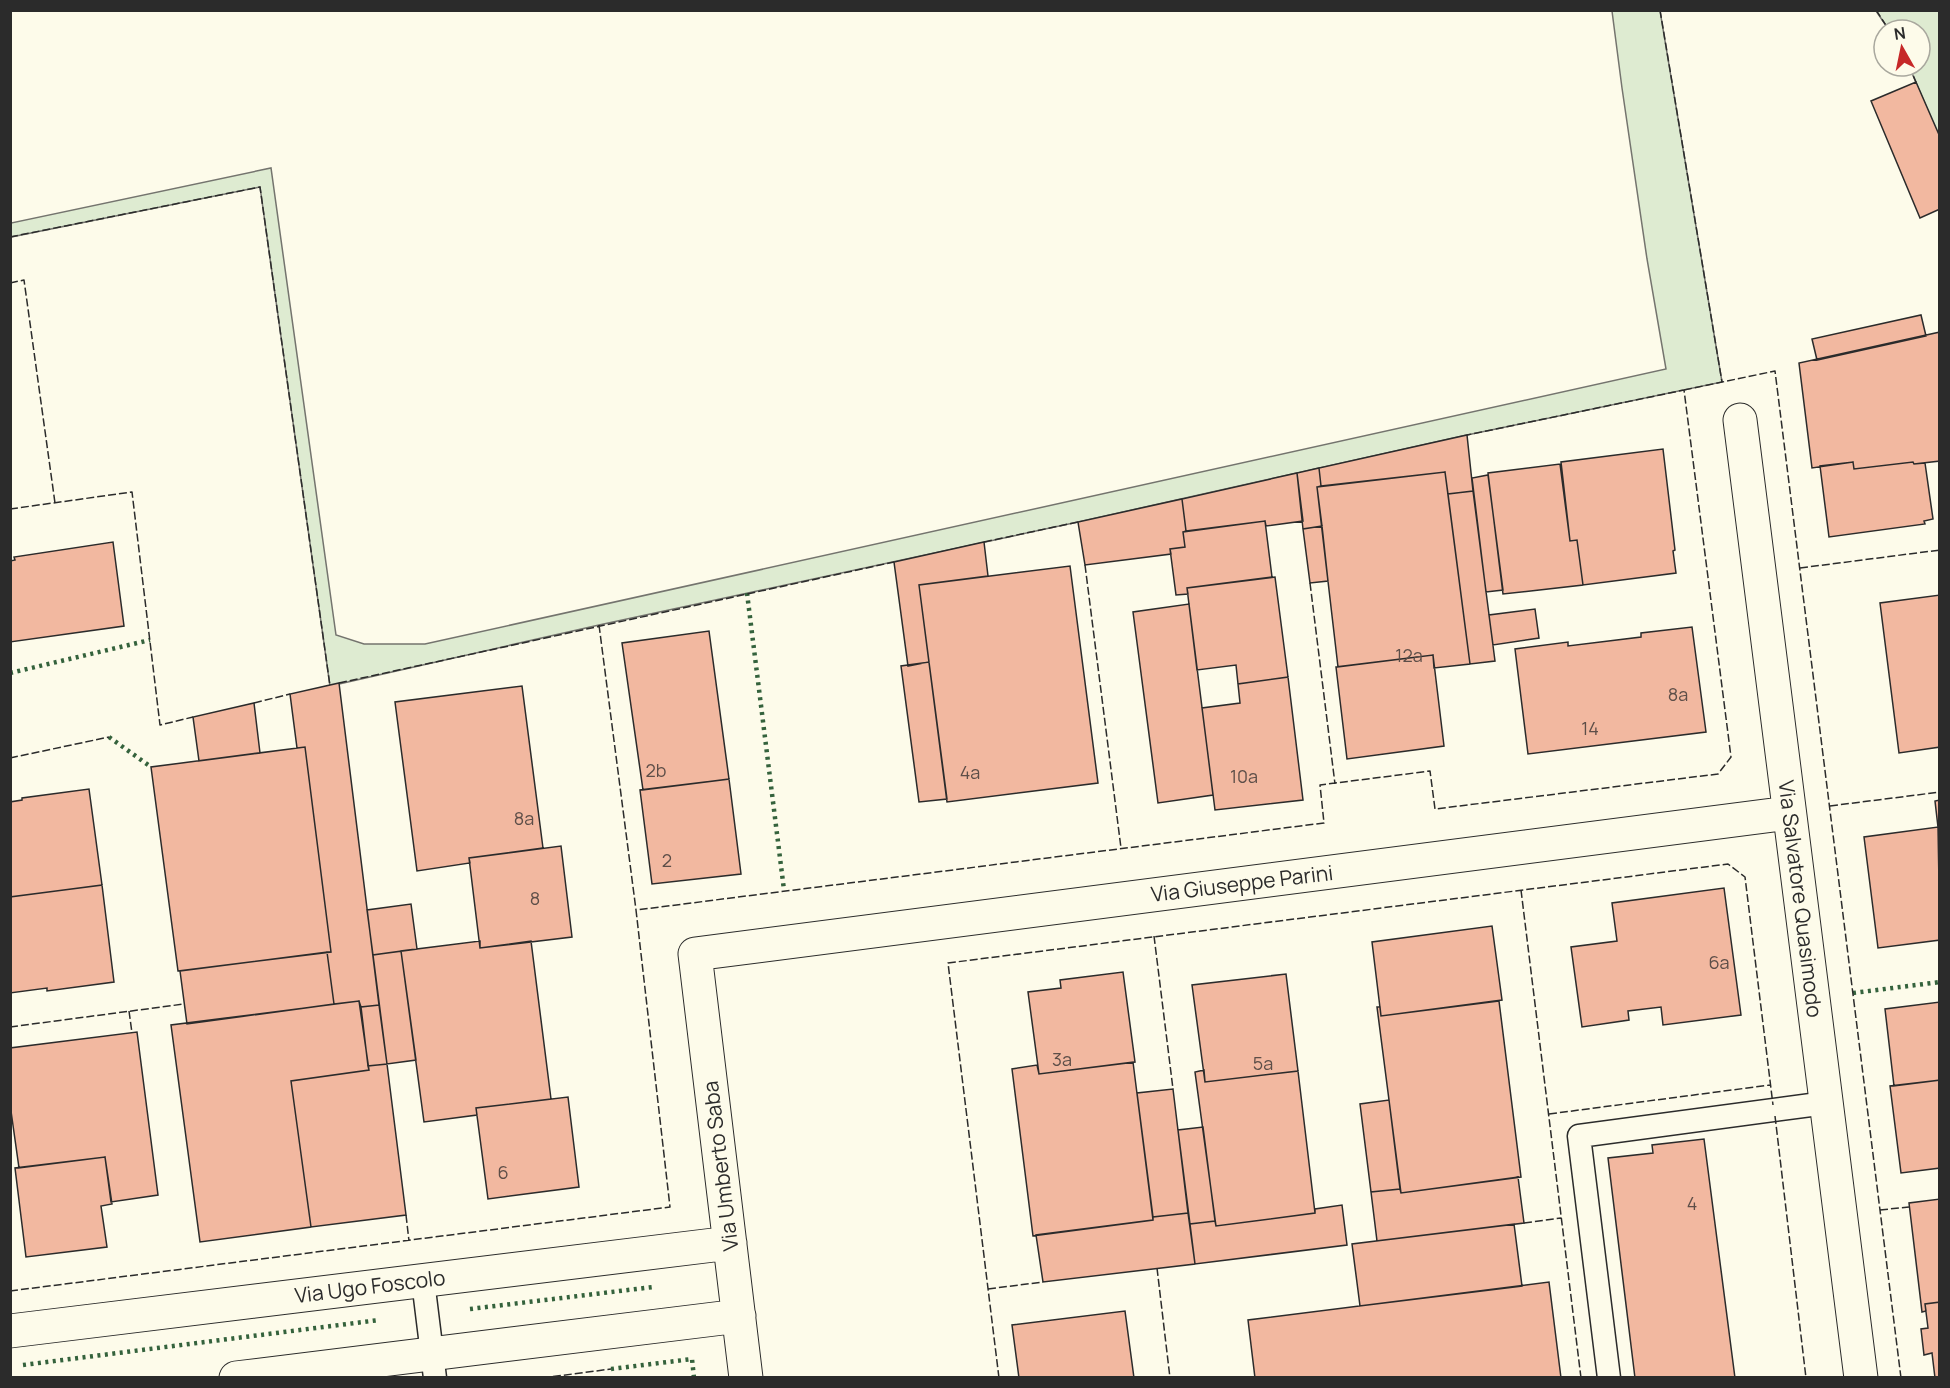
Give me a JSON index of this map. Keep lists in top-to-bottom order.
{
  "streets": {
    "street": [
      "Via Giuseppe Parini",
      "Via Salvatore Quasimodo",
      "Via Umberto Saba",
      "Via Ugo Foscolo"
    ]
  },
  "crossings": [
    ["Via Giuseppe Parini", "Via Salvatore Quasimodo"],
    ["Via Giuseppe Parini", "Via Umberto Saba"],
    ["Via Umberto Saba", "Via Ugo Foscolo"]
  ],
  "house_numbers": [
    "12a",
    "8a",
    "14",
    "2b",
    "4a",
    "10a",
    "8a",
    "2",
    "8",
    "6a",
    "3a",
    "5a",
    "6",
    "4"
  ],
  "north": "top"
}
